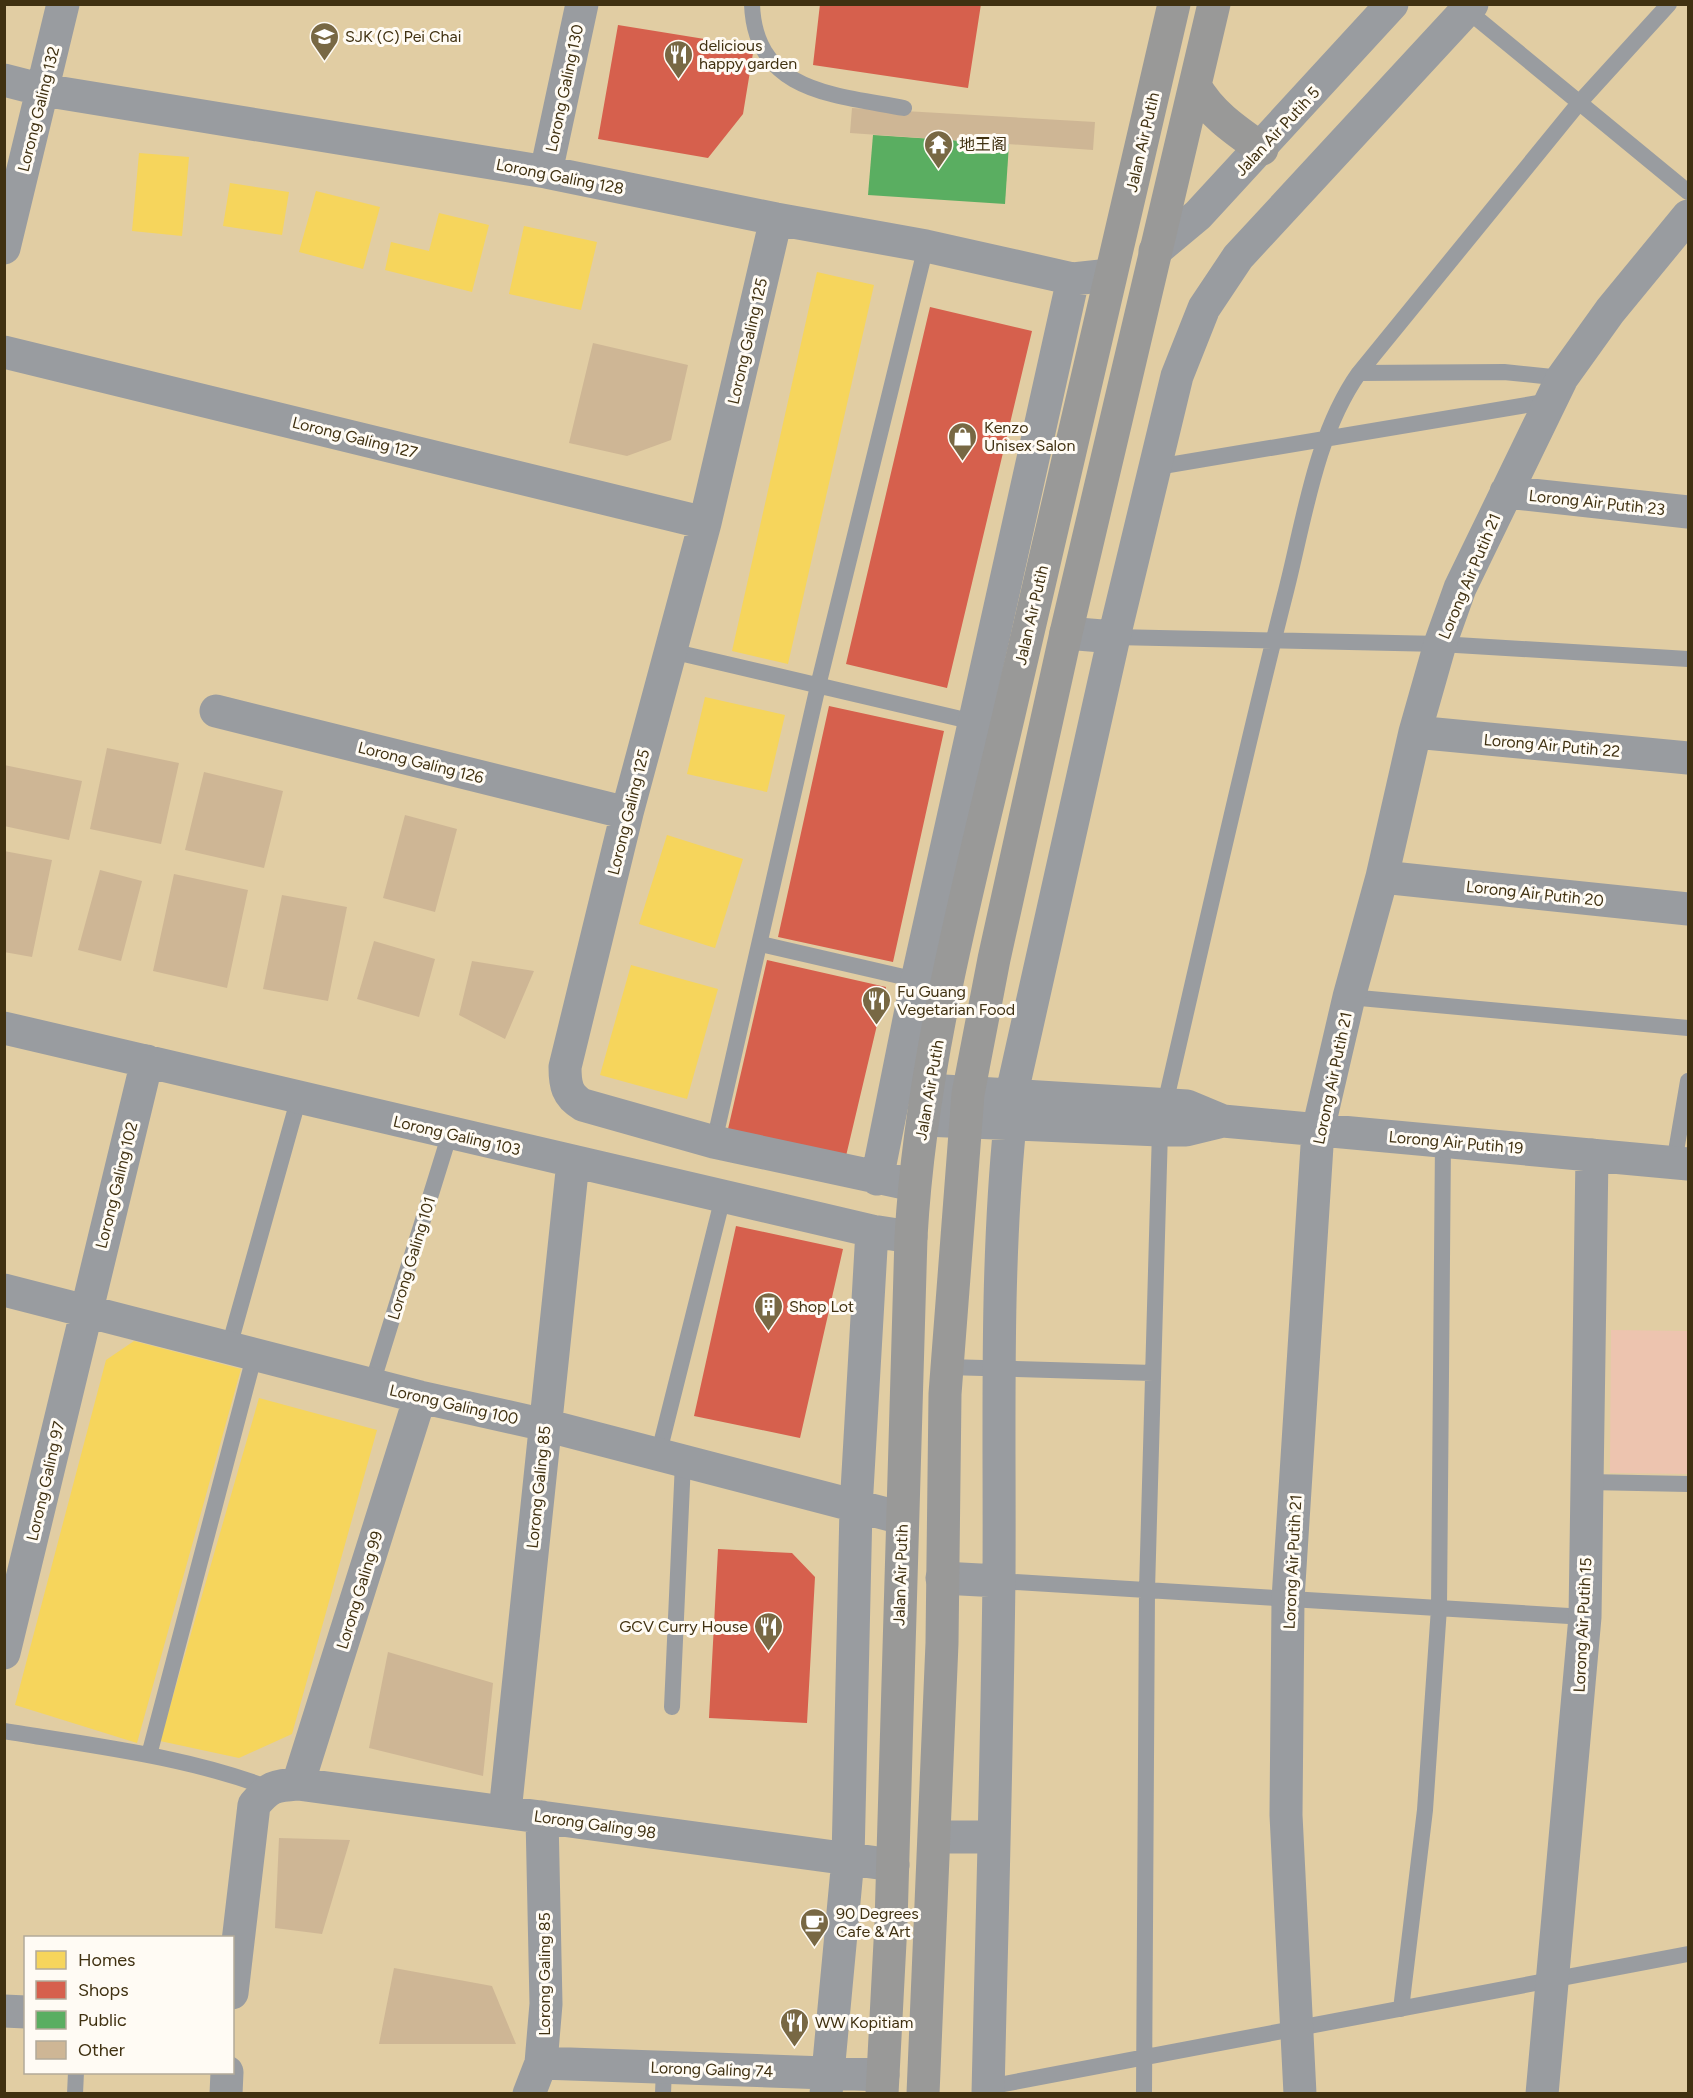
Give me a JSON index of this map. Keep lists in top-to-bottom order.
{
  "streets": {
    "street": [
      "Lorong Galing 130",
      "Lorong Galing 132",
      "Jalan Air Putih 5",
      "Jalan Air Putih",
      "Lorong Galing 128",
      "Lorong Galing 125",
      "Lorong Galing 127",
      "Lorong Air Putih 23",
      "Lorong Air Putih 21",
      "Lorong Air Putih 22",
      "Lorong Galing 126",
      "Lorong Air Putih 20",
      "Lorong Galing 103",
      "Lorong Air Putih 19",
      "Lorong Galing 102",
      "Lorong Galing 100",
      "Lorong Galing 97",
      "Lorong Galing 85",
      "Lorong Galing 99",
      "Lorong Air Putih 15",
      "Lorong Galing 98",
      "Lorong Galing 74"
    ],
    "lane": ["Lorong Galing 101"]
  },
  "crossings": [
    ["Lorong Galing 130", "Lorong Galing 128"],
    ["Lorong Galing 132", "Lorong Galing 128"],
    ["Jalan Air Putih", "Lorong Galing 128"],
    ["Jalan Air Putih", "Lorong Galing 125"],
    ["Jalan Air Putih", "Lorong Galing 103"],
    ["Jalan Air Putih", "Lorong Air Putih 19"],
    ["Jalan Air Putih", "Lorong Galing 100"],
    ["Jalan Air Putih", "Lorong Galing 98"],
    ["Jalan Air Putih", "Lorong Galing 74"],
    ["Lorong Galing 128", "Lorong Galing 125"],
    ["Lorong Galing 125", "Lorong Galing 127"],
    ["Lorong Galing 125", "Lorong Galing 126"],
    ["Lorong Air Putih 23", "Lorong Air Putih 21"],
    ["Lorong Air Putih 21", "Lorong Air Putih 22"],
    ["Lorong Air Putih 21", "Lorong Air Putih 20"],
    ["Lorong Air Putih 21", "Lorong Air Putih 19"],
    ["Lorong Galing 103", "Lorong Galing 102"],
    ["Lorong Galing 103", "Lorong Galing 101"],
    ["Lorong Galing 103", "Lorong Galing 85"],
    ["Lorong Air Putih 19", "Lorong Air Putih 15"],
    ["Lorong Galing 102", "Lorong Galing 100"],
    ["Lorong Galing 102", "Lorong Galing 97"],
    ["Lorong Galing 101", "Lorong Galing 100"],
    ["Lorong Galing 100", "Lorong Galing 97"],
    ["Lorong Galing 100", "Lorong Galing 85"],
    ["Lorong Galing 100", "Lorong Galing 99"],
    ["Lorong Galing 85", "Lorong Galing 98"],
    ["Lorong Galing 85", "Lorong Galing 74"],
    ["Lorong Galing 99", "Lorong Galing 98"]
  ],
  "places": {
    "school or university": ["SJK (C) Pei Chai"],
    "restaurant": [
      "delicious happy garden",
      "Fu Guang Vegetarian Food",
      "GCV Curry House",
      "WW Kopitiam"
    ],
    "temple": ["地王阁"],
    "shop": ["Kenzo Unisex Salon"],
    "building": ["Shop Lot"],
    "cafe": ["90 Degrees Cafe & Art"]
  },
  "legend": [
    "Homes",
    "Shops",
    "Public",
    "Other"
  ]
}
